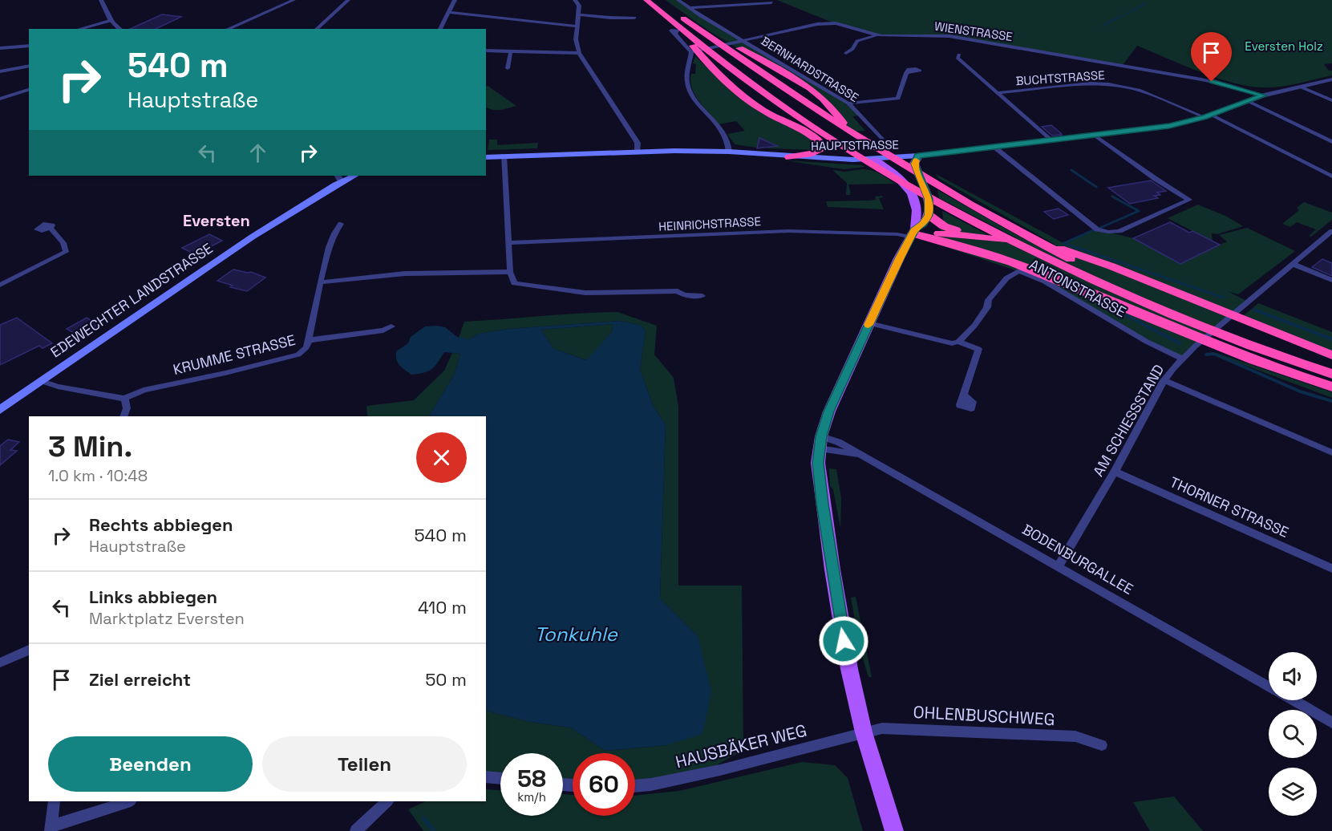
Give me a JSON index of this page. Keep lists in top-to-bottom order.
{
  "streets": {
    "main road": ["HAUPTSTRASSE", "EDEWECHTER LANDSTRASSE"],
    "street": [
      "WIENSTRASSE",
      "BERNHARDSTRASSE",
      "BUCHTSTRASSE",
      "HEINRICHSTRASSE",
      "ANTONSTRASSE",
      "KRUMME STRASSE",
      "AM SCHIESSSTAND",
      "THORNER STRASSE",
      "BODENBURGALLEE",
      "OHLENBUSCHWEG",
      "HAUSBÄKER WEG"
    ]
  },
  "crossings": [
    ["WIENSTRASSE", "BERNHARDSTRASSE"],
    ["WIENSTRASSE", "HAUPTSTRASSE"],
    ["BUCHTSTRASSE", "HAUPTSTRASSE"],
    ["ANTONSTRASSE", "AM SCHIESSSTAND"],
    ["AM SCHIESSSTAND", "THORNER STRASSE"],
    ["AM SCHIESSSTAND", "BODENBURGALLEE"],
    ["OHLENBUSCHWEG", "HAUSBÄKER WEG"]
  ],
  "districts": ["Eversten"],
  "water": ["Tonkuhle"],
  "parks": ["Eversten Holz"],
  "page": {
    "turn": ["540 m", "Hauptstraße"],
    "heading": ["3 Min.", "1.0 km · 10:48"],
    "list": [
      {
        "name": "Rechts abbiegen",
        "note": "Hauptstraße",
        "value": "540 m"
      },
      {
        "name": "Links abbiegen",
        "note": "Marktplatz Eversten",
        "value": "410 m"
      },
      {
        "name": "Ziel erreicht",
        "value": "50 m"
      }
    ],
    "buttons": ["Beenden", "Teilen"],
    "speed": "58 km/h",
    "limit": "60"
  }
}
